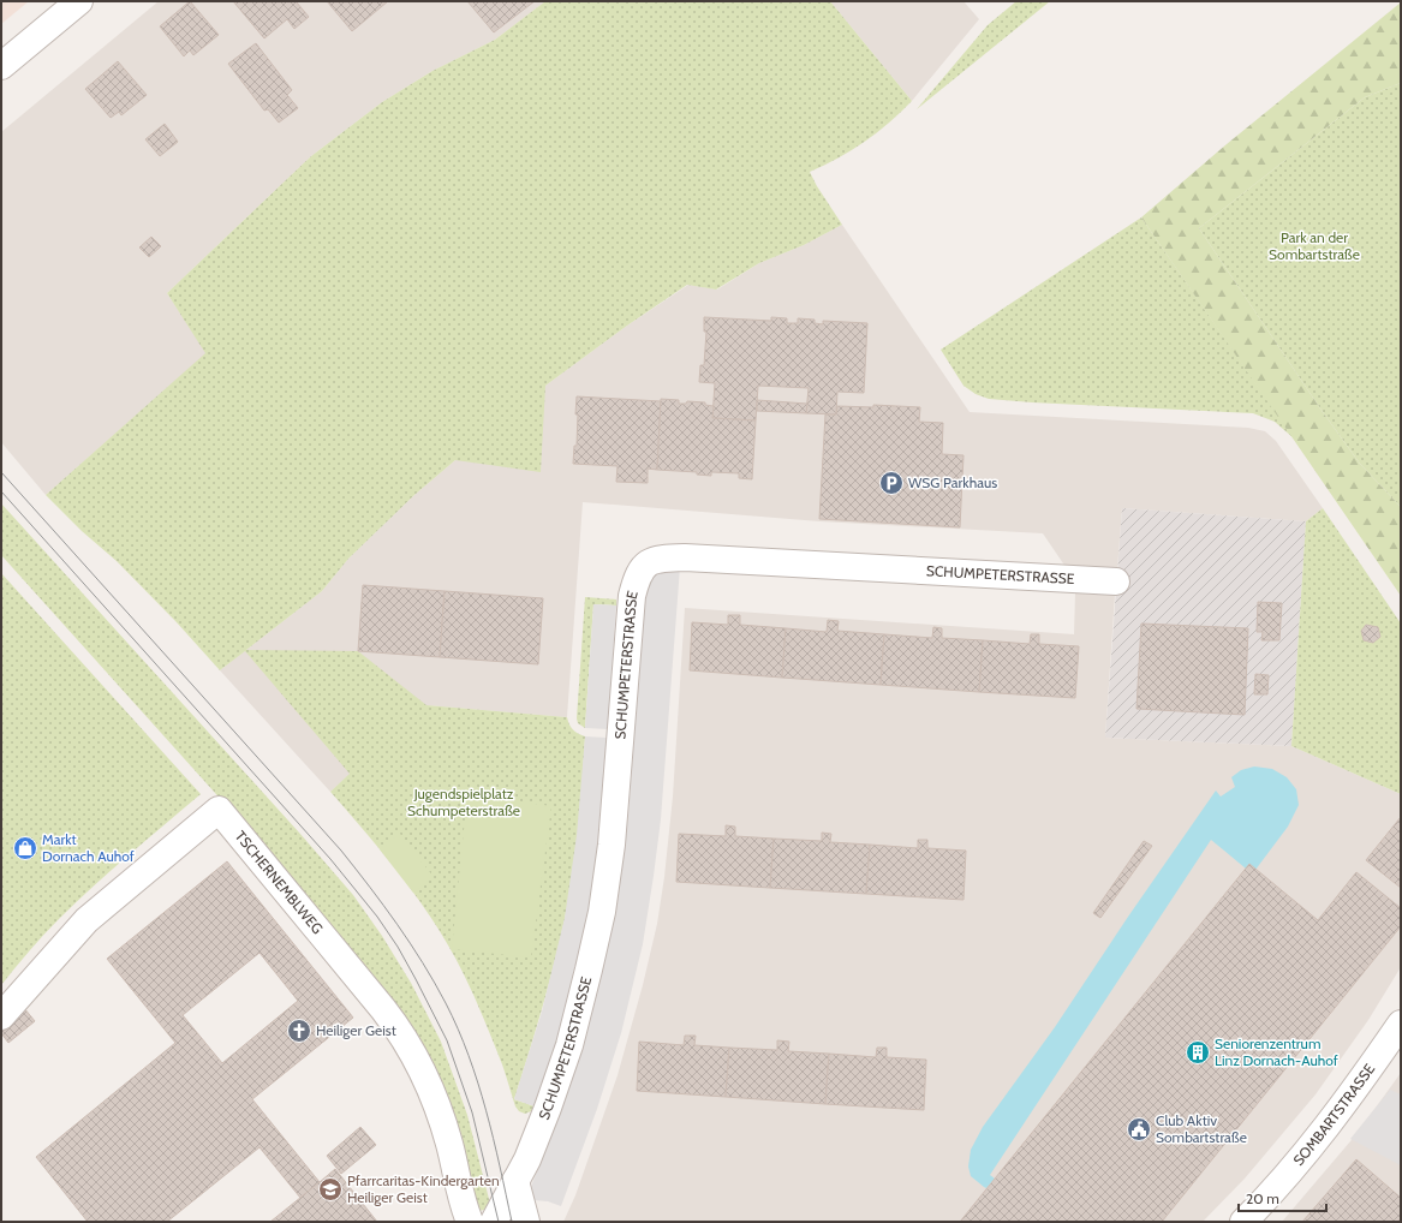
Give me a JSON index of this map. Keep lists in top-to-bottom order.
{
  "streets": {
    "street": ["SCHUMPETERSTRASSE", "TSCHERNEMBLWEG", "SOMBARTSTRASSE"]
  },
  "parks": ["Park an der Sombartstraße", "Jugendspielplatz Schumpeterstraße"],
  "places": {
    "parking": ["WSG Parkhaus"],
    "shop": ["Markt Dornach Auhof"],
    "church": ["Heiliger Geist"],
    "building": ["Seniorenzentrum Linz Dornach-Auhof"],
    "public building": ["Club Aktiv Sombartstraße"],
    "school or university": ["Pfarrcaritas-Kindergarten Heiliger Geist"]
  },
  "scale_bar": "20 m"
}
